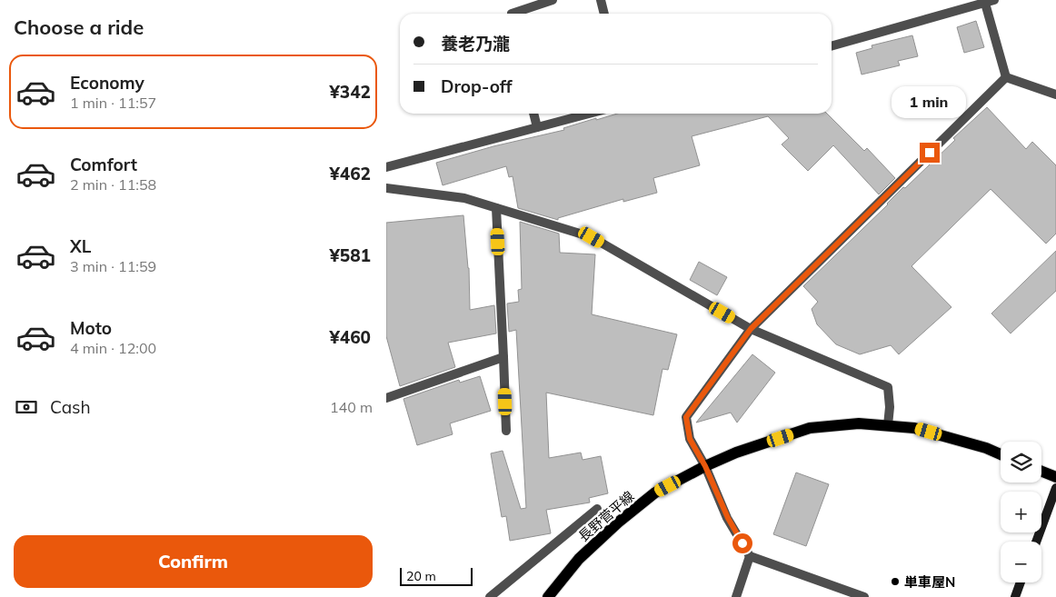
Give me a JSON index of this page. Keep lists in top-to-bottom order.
{
  "streets": {
    "main road": ["長野菅平線"]
  },
  "places": ["単車屋N"],
  "scale_bar": "20 m",
  "page": {
    "heading": "Choose a ride",
    "banner": ["養老乃瀧", "Drop-off"],
    "list": [
      {
        "name": "Economy",
        "note": "1 min · 11:57",
        "value": "¥342"
      },
      {
        "name": "Comfort",
        "note": "2 min · 11:58",
        "value": "¥462"
      },
      {
        "name": "XL",
        "note": "3 min · 11:59",
        "value": "¥581"
      },
      {
        "name": "Moto",
        "note": "4 min · 12:00",
        "value": "¥460"
      }
    ],
    "bubble": "1 min",
    "pay": ["Cash", "140 m"],
    "map_buttons": ["+", "−"],
    "buttons": "Confirm",
    "scale": "20 m"
  }
}
